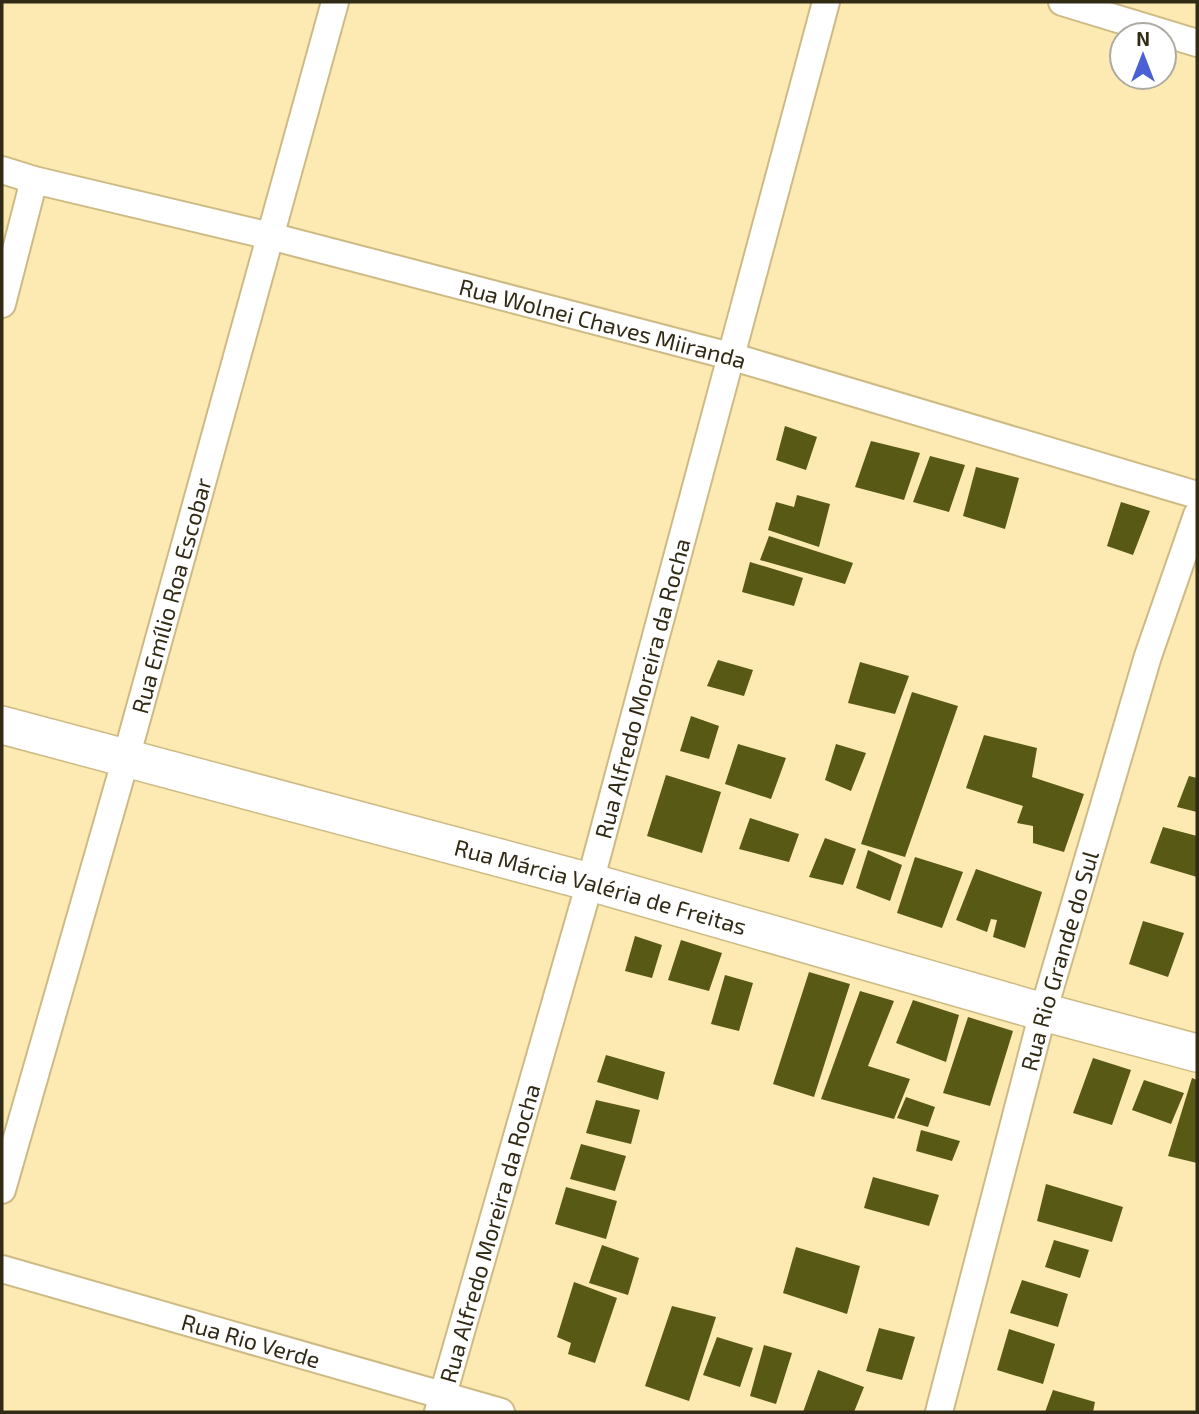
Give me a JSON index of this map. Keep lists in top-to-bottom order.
{
  "streets": {
    "street": [
      "Rua Wolnei Chaves Miiranda",
      "Rua Emílio Roa Escobar",
      "Rua Alfredo Moreira da Rocha",
      "Rua Márcia Valéria de Freitas",
      "Rua Rio Grande do Sul",
      "Rua Rio Verde"
    ]
  },
  "crossings": [
    ["Rua Wolnei Chaves Miiranda", "Rua Emílio Roa Escobar"],
    ["Rua Wolnei Chaves Miiranda", "Rua Alfredo Moreira da Rocha"],
    ["Rua Emílio Roa Escobar", "Rua Márcia Valéria de Freitas"],
    ["Rua Alfredo Moreira da Rocha", "Rua Márcia Valéria de Freitas"],
    ["Rua Alfredo Moreira da Rocha", "Rua Rio Verde"],
    ["Rua Márcia Valéria de Freitas", "Rua Rio Grande do Sul"]
  ],
  "north": "top"
}
